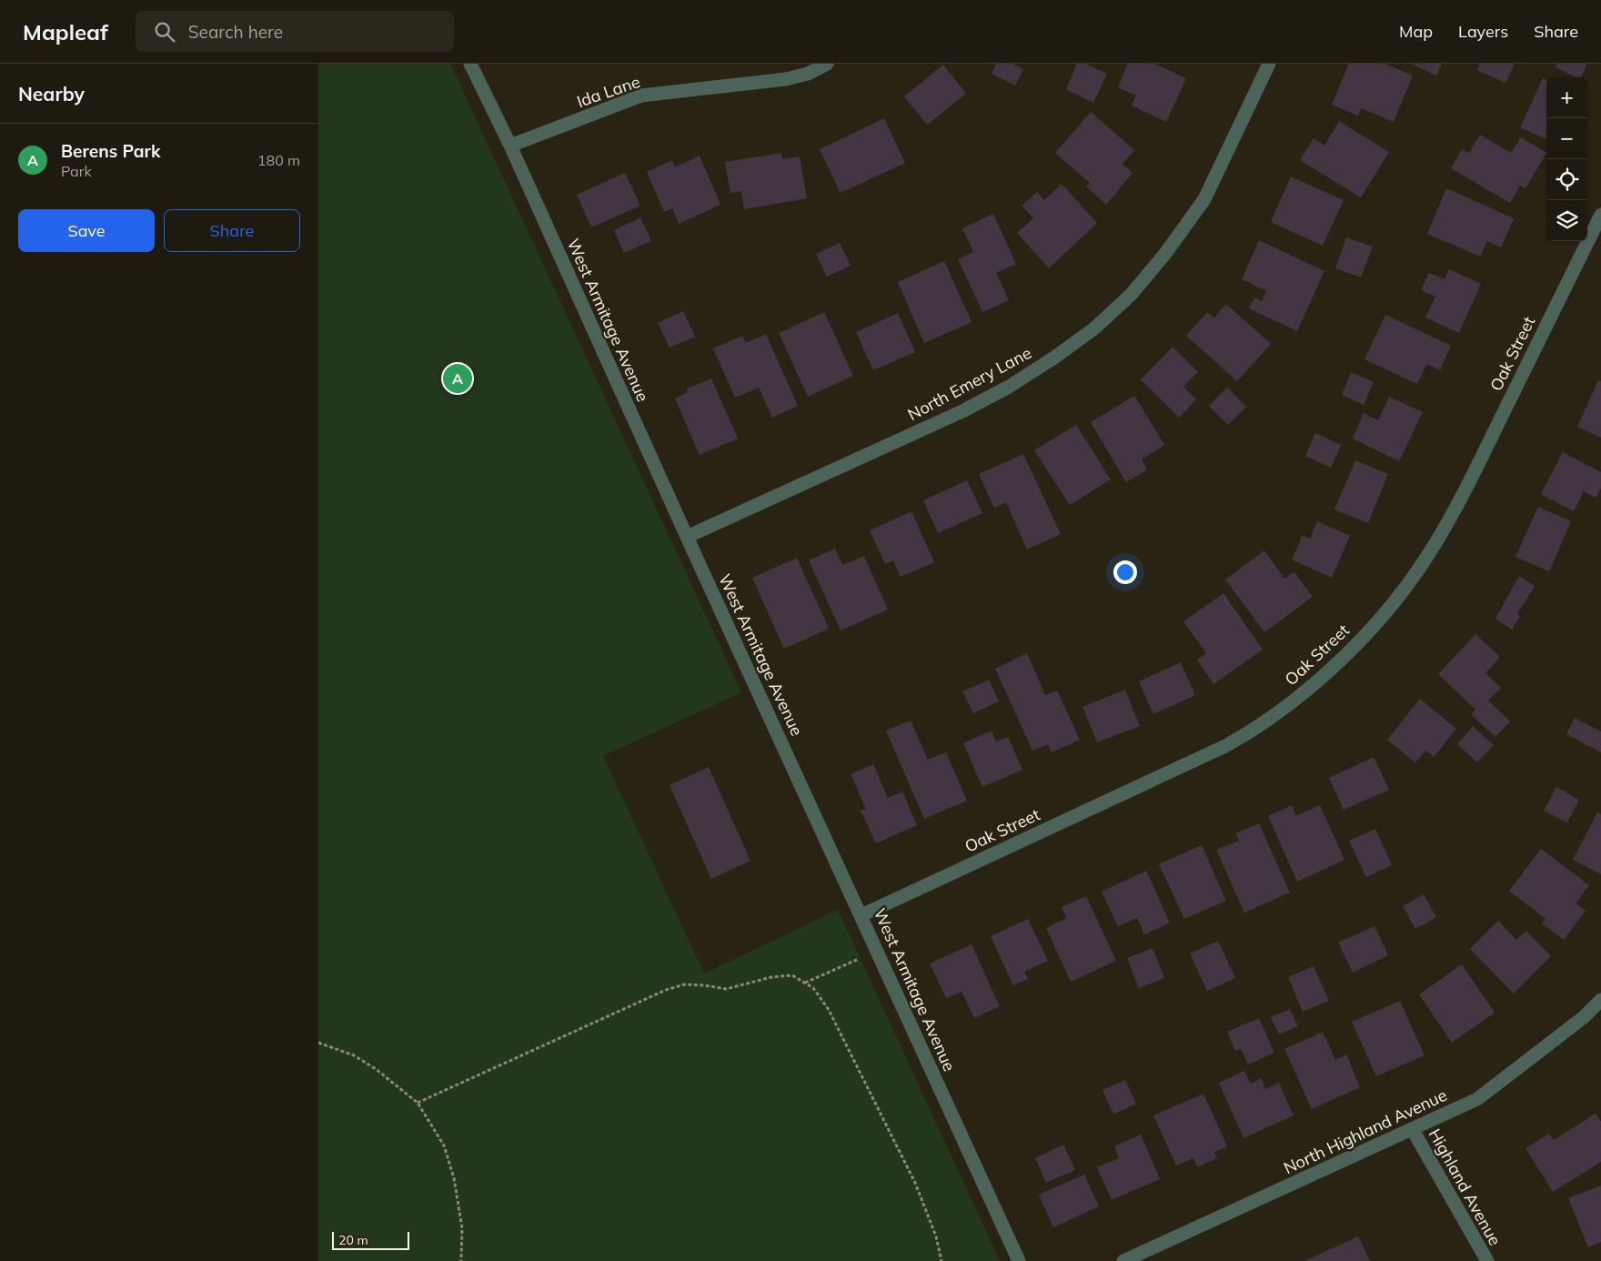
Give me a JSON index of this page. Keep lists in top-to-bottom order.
{
  "streets": {
    "street": [
      "Ida Lane",
      "West Armitage Avenue",
      "Oak Street",
      "North Emery Lane",
      "North Highland Avenue",
      "Highland Avenue"
    ]
  },
  "crossings": [
    ["Ida Lane", "West Armitage Avenue"],
    ["West Armitage Avenue", "Oak Street"],
    ["West Armitage Avenue", "North Emery Lane"],
    ["North Highland Avenue", "Highland Avenue"]
  ],
  "scale_bar": "20 m",
  "page": {
    "header": "Mapleaf",
    "search": "Search here",
    "nav": ["Map", "Layers", "Share"],
    "heading": "Nearby",
    "map_buttons": ["+", "−"],
    "list": [
      {
        "mark": "A",
        "name": "Berens Park",
        "note": "Park",
        "value": "180 m"
      }
    ],
    "buttons": ["Save", "Share"],
    "pins": "A",
    "scale": "20 m"
  }
}
